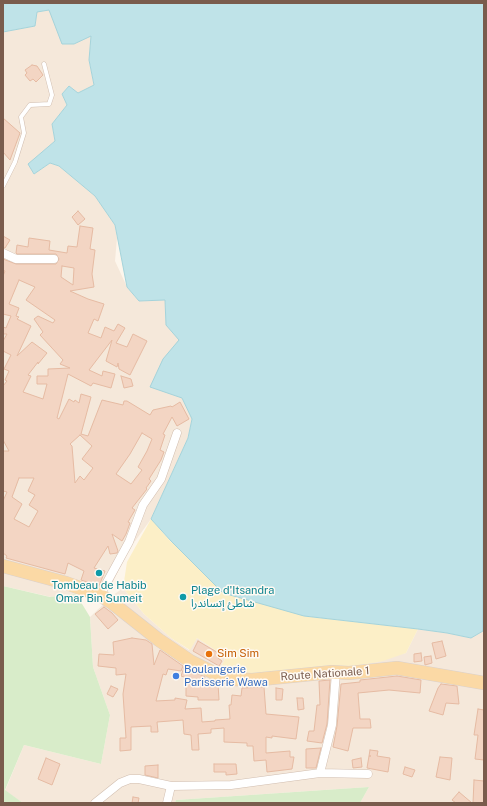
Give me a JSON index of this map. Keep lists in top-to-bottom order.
{
  "streets": {
    "main road": ["Route Nationale 1"]
  },
  "places": [
    "Tombeau de Habib Omar Bin Sumeit",
    "Plage d'Itsandra شاطئ إتساندرا",
    "Sim Sim",
    "Boulangerie Parisserie Wawa"
  ]
}
